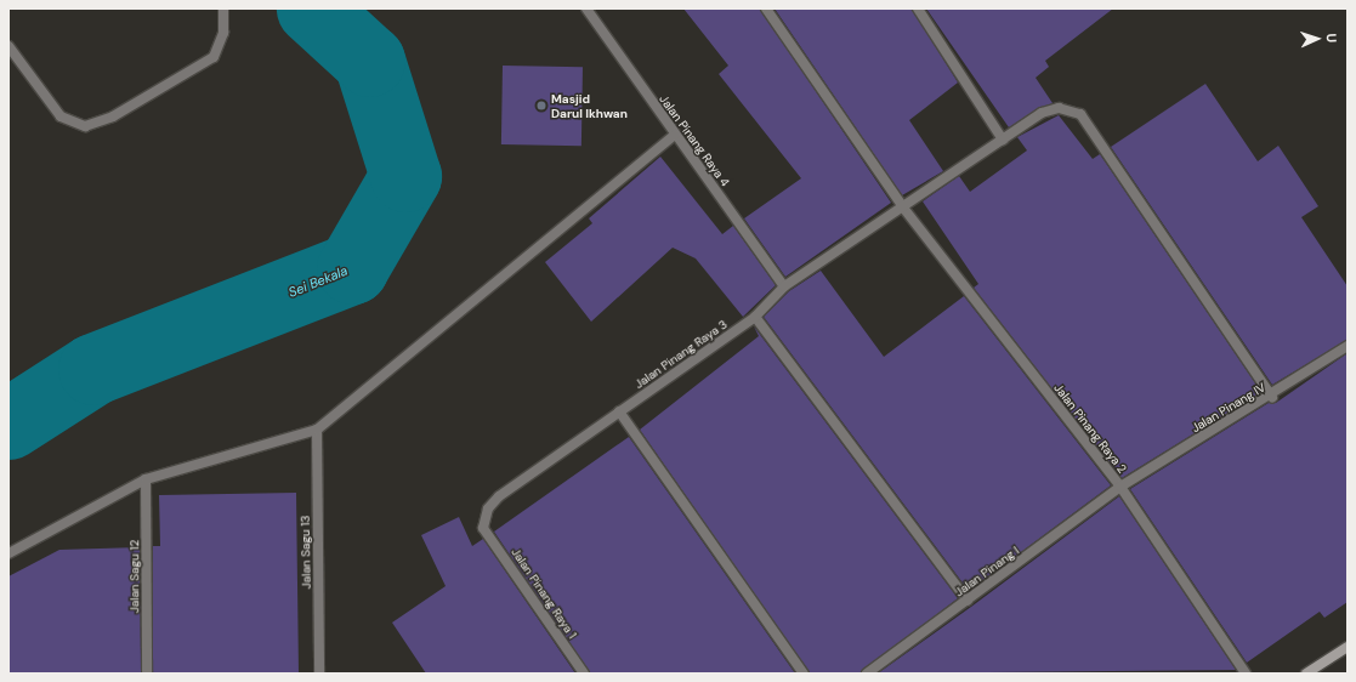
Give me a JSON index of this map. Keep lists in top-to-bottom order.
{
  "streets": {
    "street": [
      "Jalan Pinang Raya 4",
      "Jalan Pinang Raya 3",
      "Jalan Pinang IV",
      "Jalan Pinang Raya 2",
      "Jalan Sagu 13",
      "Jalan Pinang I",
      "Jalan Sagu 12",
      "Jalan Pinang Raya 1"
    ]
  },
  "crossings": [
    ["Jalan Pinang Raya 4", "Jalan Pinang Raya 3"],
    ["Jalan Pinang Raya 3", "Jalan Pinang IV"],
    ["Jalan Pinang Raya 3", "Jalan Pinang Raya 2"],
    ["Jalan Pinang Raya 3", "Jalan Pinang Raya 1"],
    ["Jalan Pinang IV", "Jalan Pinang Raya 2"],
    ["Jalan Pinang IV", "Jalan Pinang I"],
    ["Jalan Pinang Raya 2", "Jalan Pinang I"]
  ],
  "water": ["Sei Bekala"],
  "places": ["Masjid Darul Ikhwan"],
  "north": "right"
}
